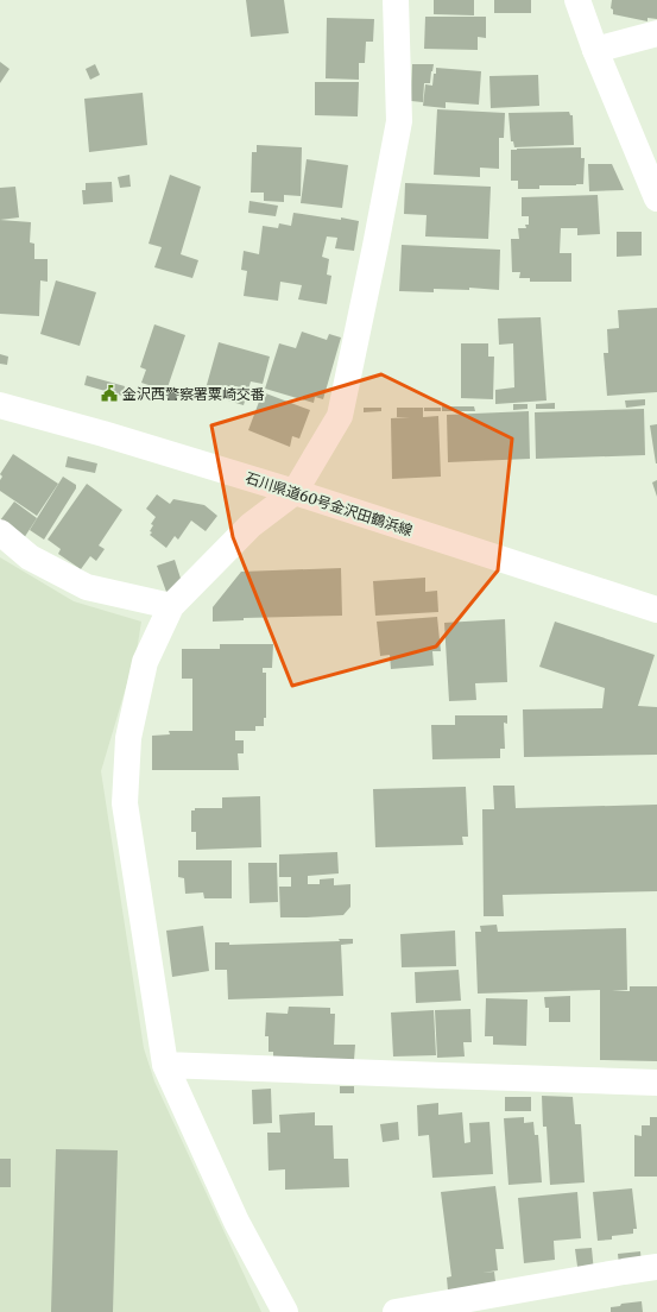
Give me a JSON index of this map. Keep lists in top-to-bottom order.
{
  "streets": {
    "street": ["石川県道60号金沢田鶴浜線"]
  },
  "places": {
    "public building": ["金沢西警察署粟崎交番"]
  }
}
